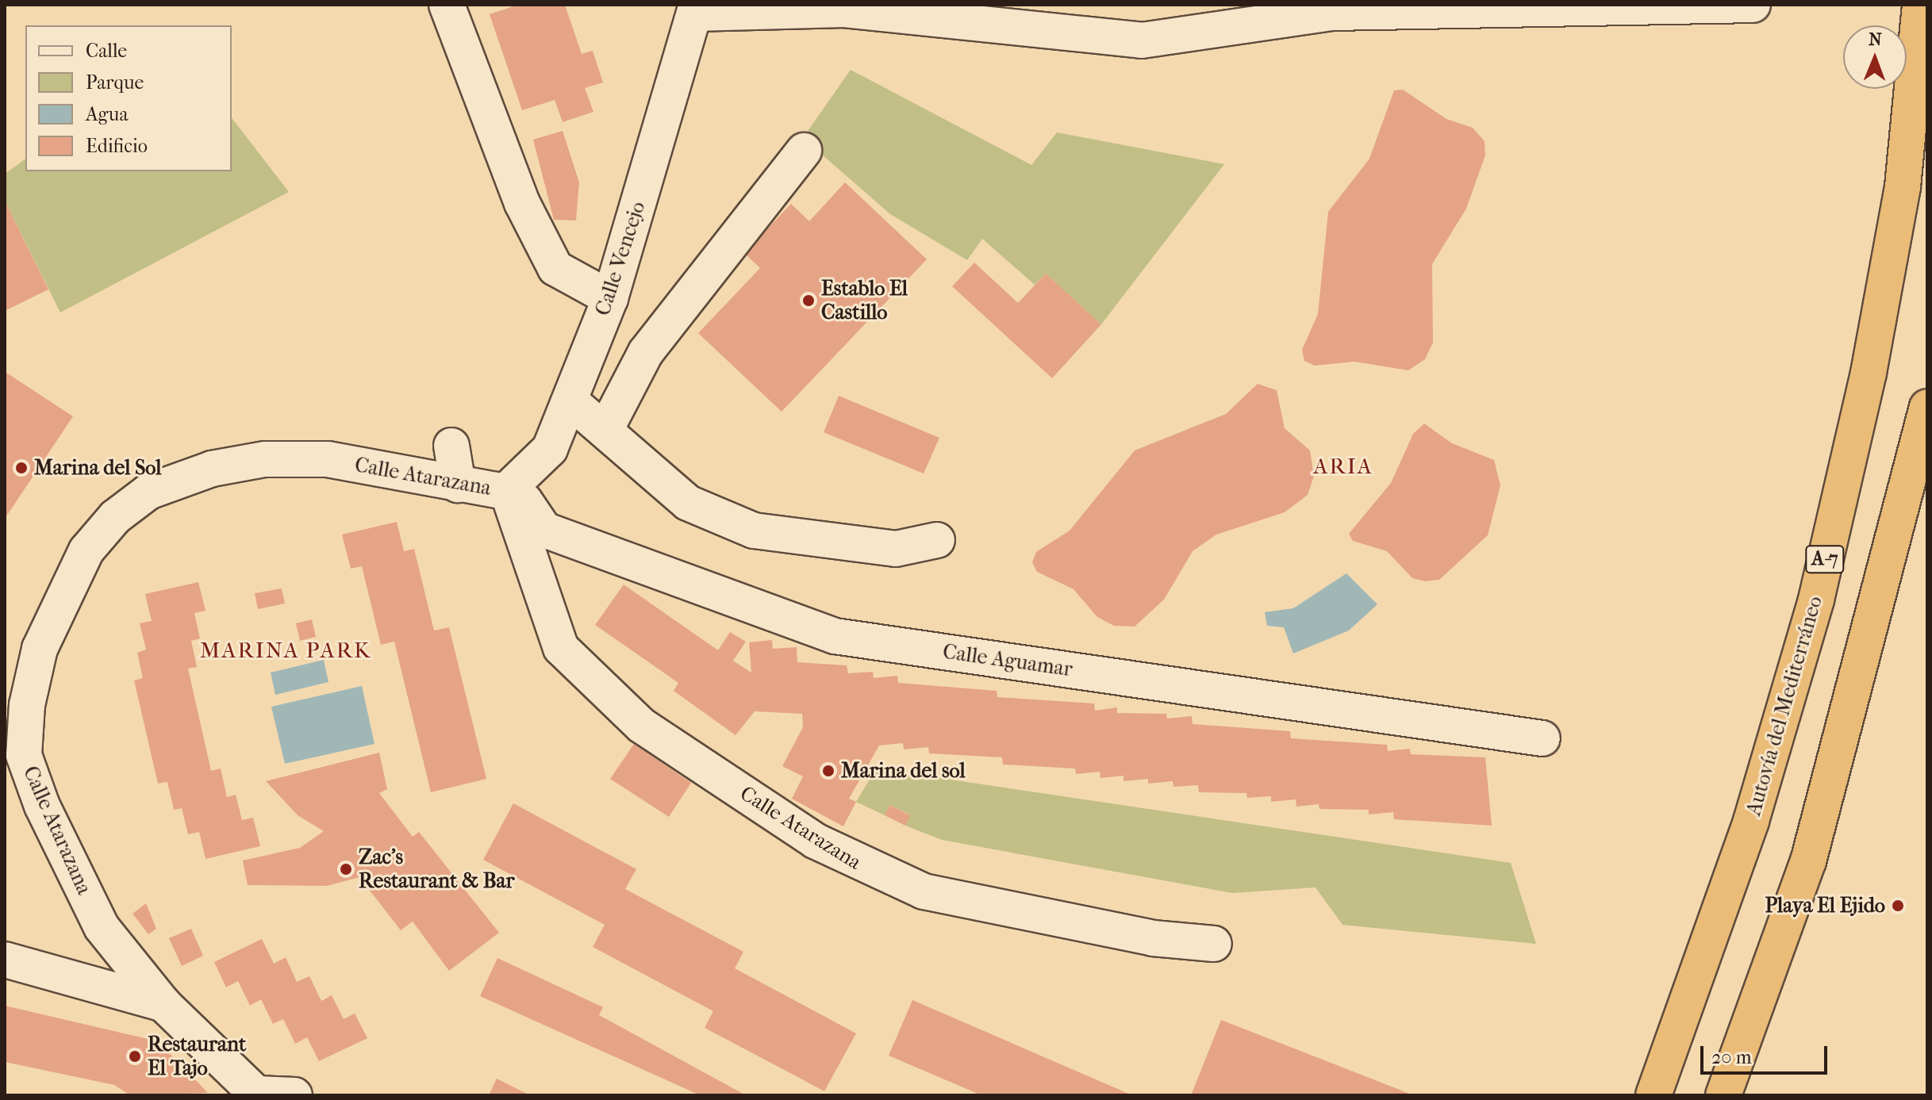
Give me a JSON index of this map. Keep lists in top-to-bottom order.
{
  "streets": {
    "highway": ["A-7", "Autovía del Mediterráneo"],
    "street": ["Calle Vencejo", "Calle Atarazana", "Calle Aguamar"]
  },
  "crossings": [
    ["Calle Vencejo", "Calle Atarazana"],
    ["Calle Vencejo", "Calle Aguamar"],
    ["Calle Atarazana", "Calle Aguamar"]
  ],
  "districts": ["ARIA", "MARINA PARK"],
  "places": [
    "Establo El Castillo",
    "Marina del Sol",
    "Marina del sol",
    "Zac's Restaurant & Bar",
    "Playa El Ejido",
    "Restaurant El Tajo"
  ],
  "legend": [
    "Calle",
    "Parque",
    "Agua",
    "Edificio"
  ],
  "scale_bar": "20 m",
  "north": "top"
}
